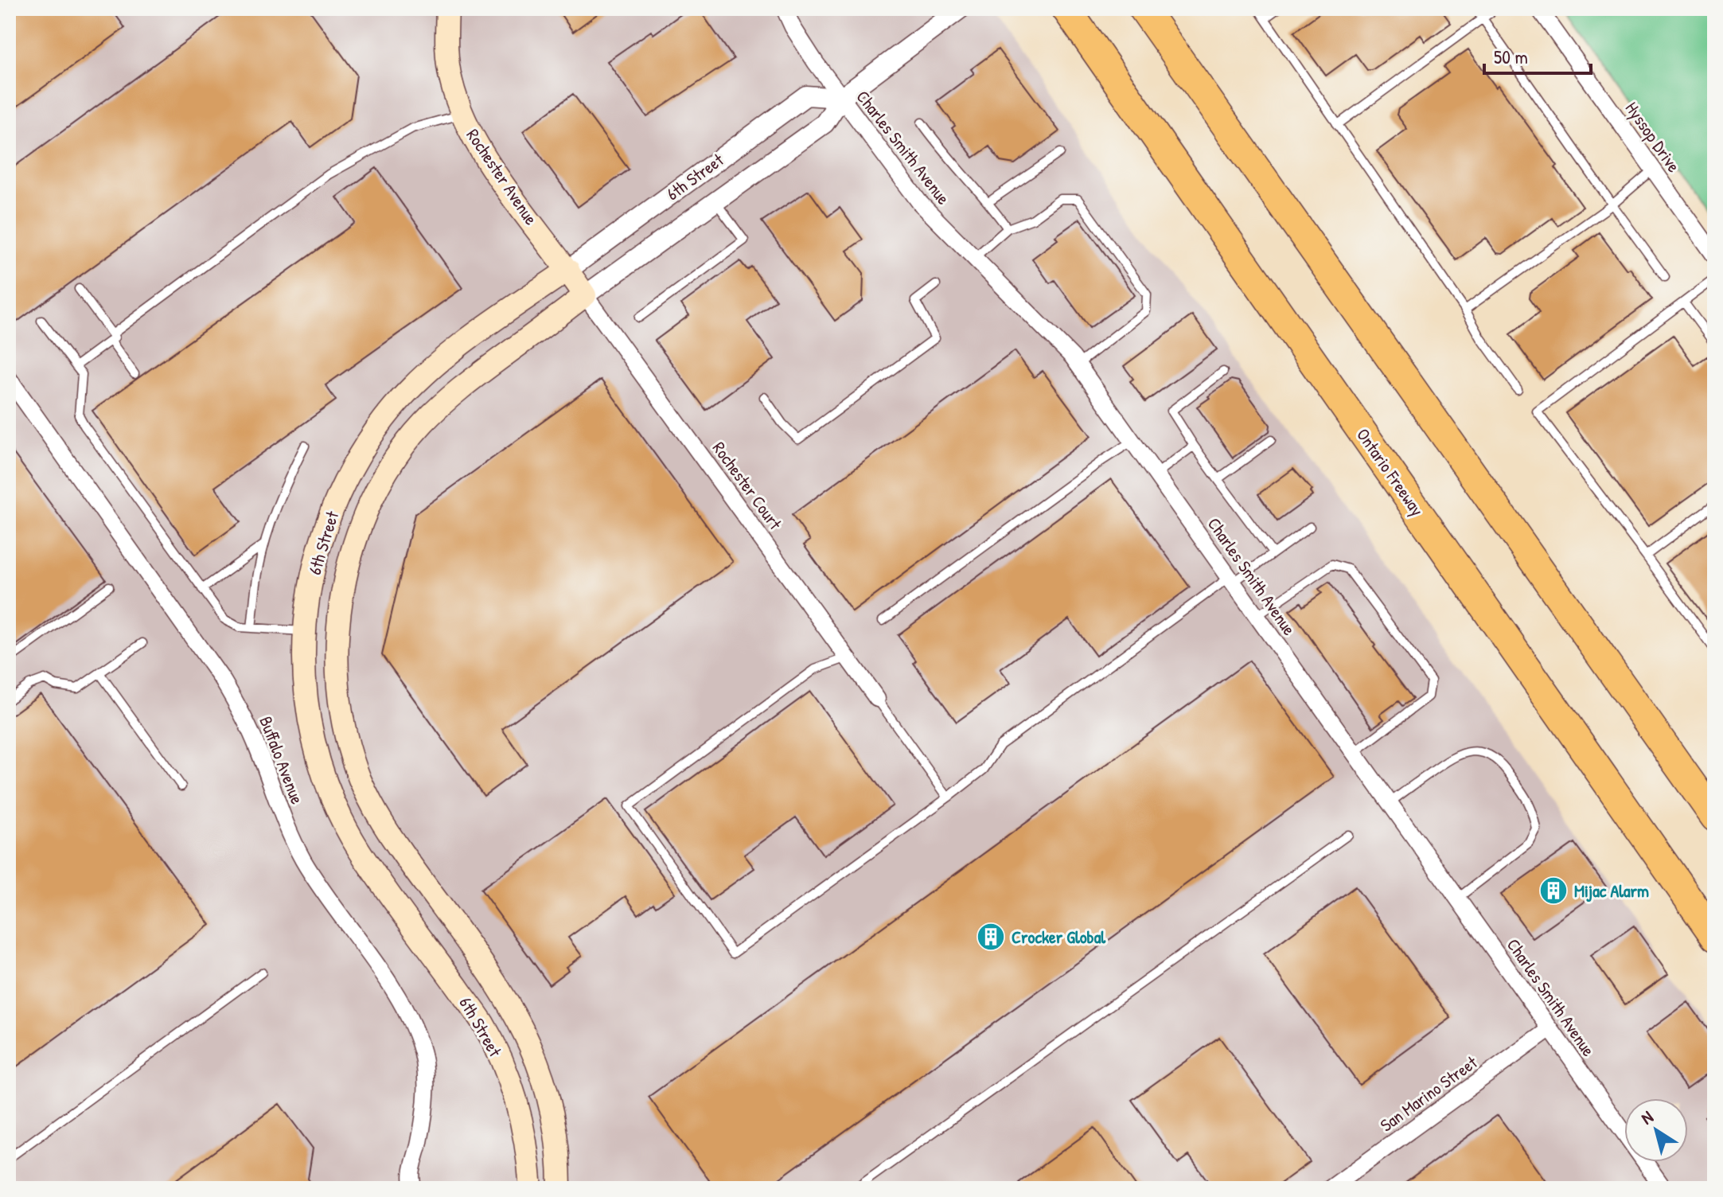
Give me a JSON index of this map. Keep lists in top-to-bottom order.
{
  "streets": {
    "highway": ["Ontario Freeway"],
    "main road": ["Rochester Avenue", "6th Street"],
    "street": [
      "Hyssop Drive",
      "Charles Smith Avenue",
      "Rochester Court",
      "Buffalo Avenue",
      "San Marino Street"
    ]
  },
  "crossings": [
    ["Charles Smith Avenue", "6th Street"],
    ["Charles Smith Avenue", "San Marino Street"],
    ["Rochester Avenue", "6th Street"],
    ["Rochester Avenue", "Rochester Court"],
    ["6th Street", "Rochester Court"]
  ],
  "places": {
    "building": ["Mijac Alarm", "Crocker Global"]
  },
  "scale_bar": "50 m",
  "north": "top left"
}
